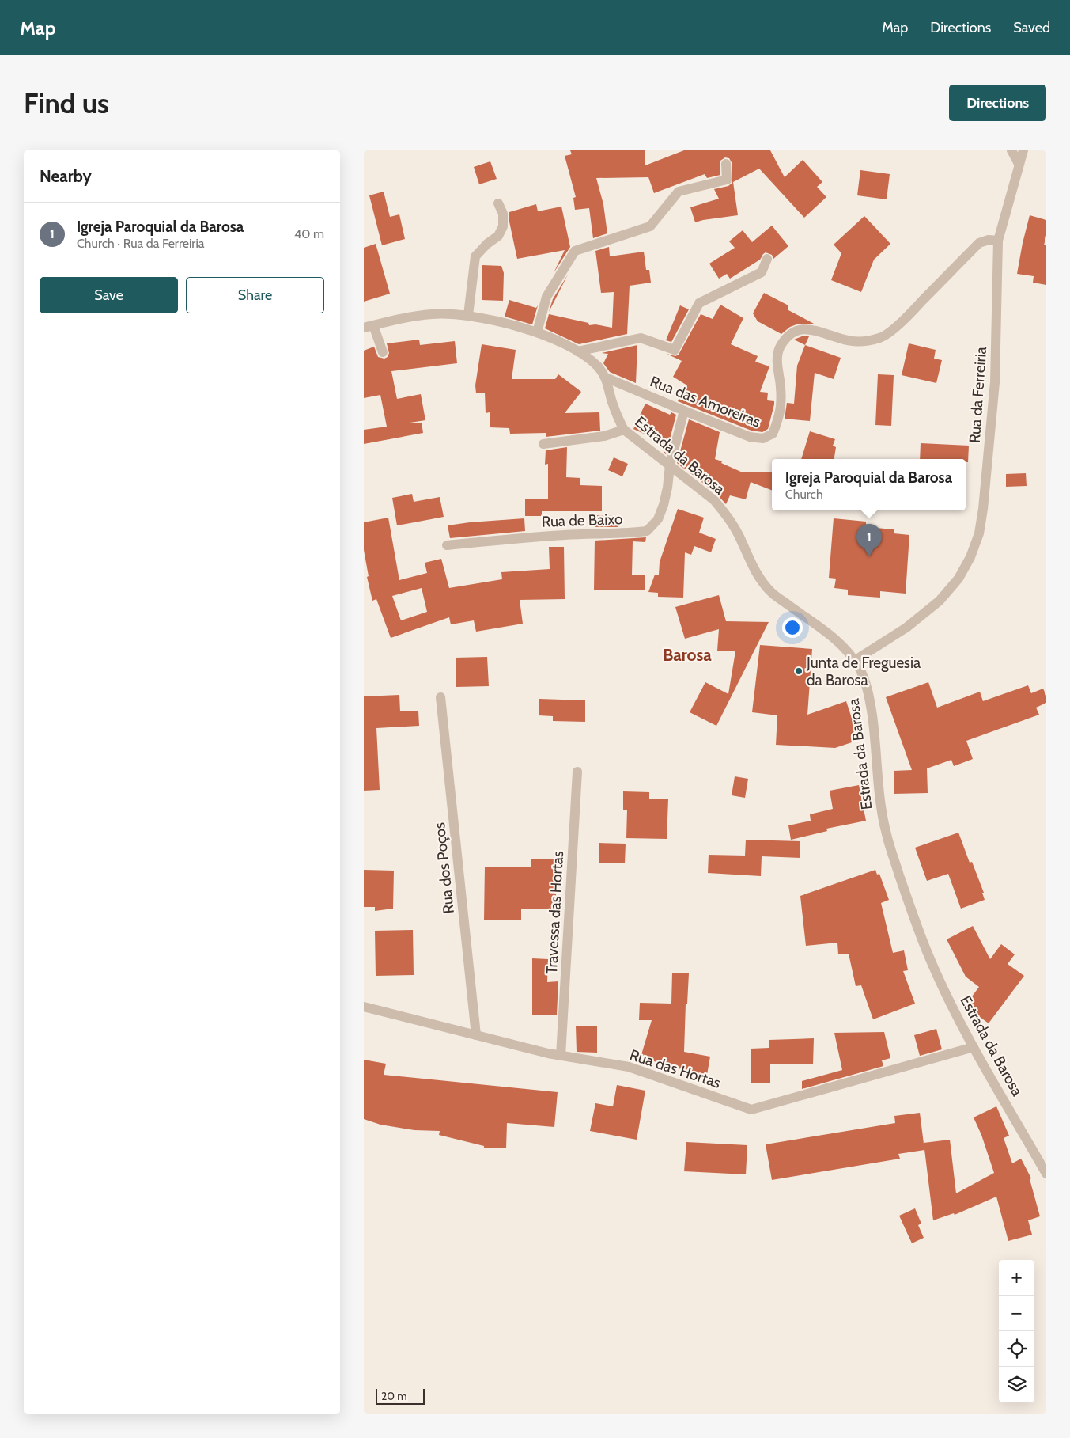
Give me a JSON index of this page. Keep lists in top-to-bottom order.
{
  "streets": {
    "street": [
      "Rua da Ferreiria",
      "Rua das Amoreiras",
      "Estrada da Barosa",
      "Rua de Baixo",
      "Rua dos Poços",
      "Travessa das Hortas",
      "Rua das Hortas"
    ]
  },
  "crossings": [
    ["Rua da Ferreiria", "Rua das Amoreiras"],
    ["Rua da Ferreiria", "Estrada da Barosa"],
    ["Rua das Amoreiras", "Estrada da Barosa"],
    ["Rua das Amoreiras", "Rua de Baixo"],
    ["Estrada da Barosa", "Rua de Baixo"],
    ["Estrada da Barosa", "Rua das Hortas"],
    ["Rua dos Poços", "Rua das Hortas"],
    ["Travessa das Hortas", "Rua das Hortas"]
  ],
  "districts": ["Barosa"],
  "places": ["Junta de Freguesia da Barosa"],
  "scale_bar": "20 m",
  "page": {
    "header": "Map",
    "nav": ["Map", "Directions", "Saved"],
    "buttons": [
      "Directions",
      ["Save", "Share"]
    ],
    "title": "Find us",
    "heading": "Nearby",
    "list": [
      {
        "mark": "1",
        "name": "Igreja Paroquial da Barosa",
        "note": "Church · Rua da Ferreiria",
        "value": "40 m"
      }
    ],
    "popup": ["Igreja Paroquial da Barosa", "Church"],
    "pins": "1",
    "map_buttons": ["+", "−"],
    "scale": "20 m"
  }
}
